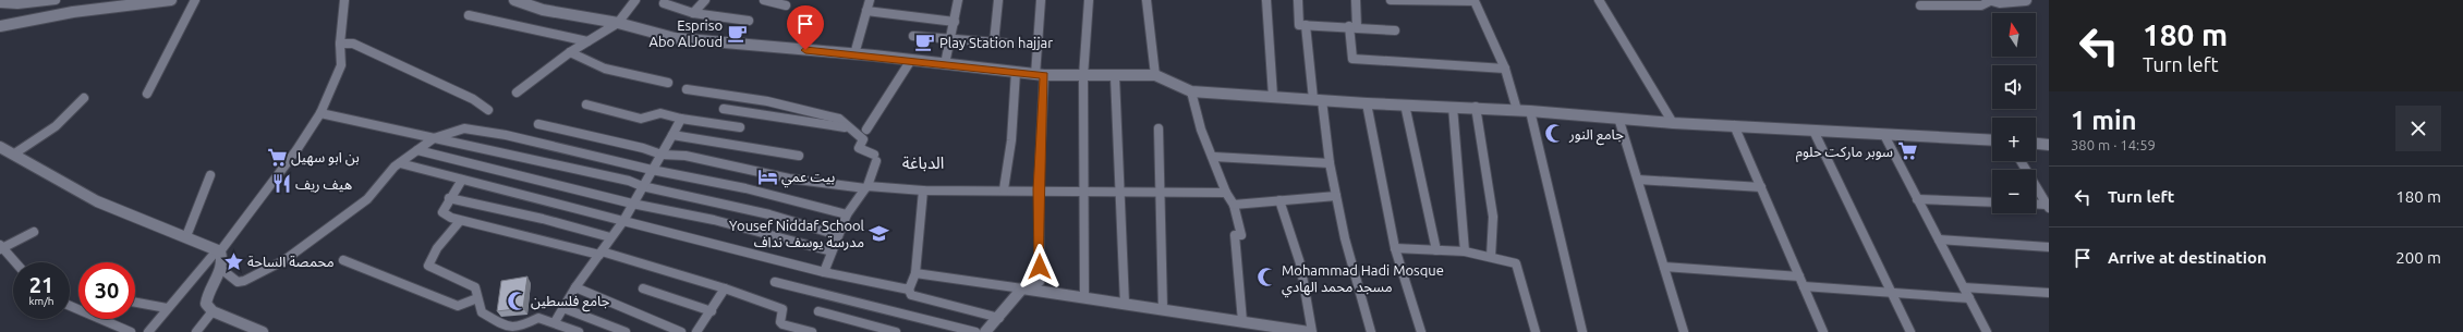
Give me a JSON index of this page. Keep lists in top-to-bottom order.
{
  "districts": ["الدباغة"],
  "places": {
    "cafe": ["Espriso Abo AlJoud", "Play Station hajjar"],
    "mosque": ["جامع النور", "Mohammad Hadi Mosque مسجد محمد الهادي", "جامع فلسطين"],
    "supermarket": ["سوبر ماركت حلوم", "بن ابو سهيل"],
    "hotel": ["بيت عمي"],
    "restaurant": ["هيف ريف"],
    "school or university": ["Yousef Niddaf School مدرسة يوسف نداف"],
    "place": ["محمصة الساحة"]
  },
  "north": "top",
  "page": {
    "turn": ["180 m", "Turn left"],
    "map_buttons": ["+", "−"],
    "heading": ["1 min", "380 m · 14:59"],
    "list": [
      {
        "name": "Turn left",
        "value": "180 m"
      },
      {
        "name": "Arrive at destination",
        "value": "200 m"
      }
    ],
    "speed": "21 km/h",
    "limit": "30"
  }
}
